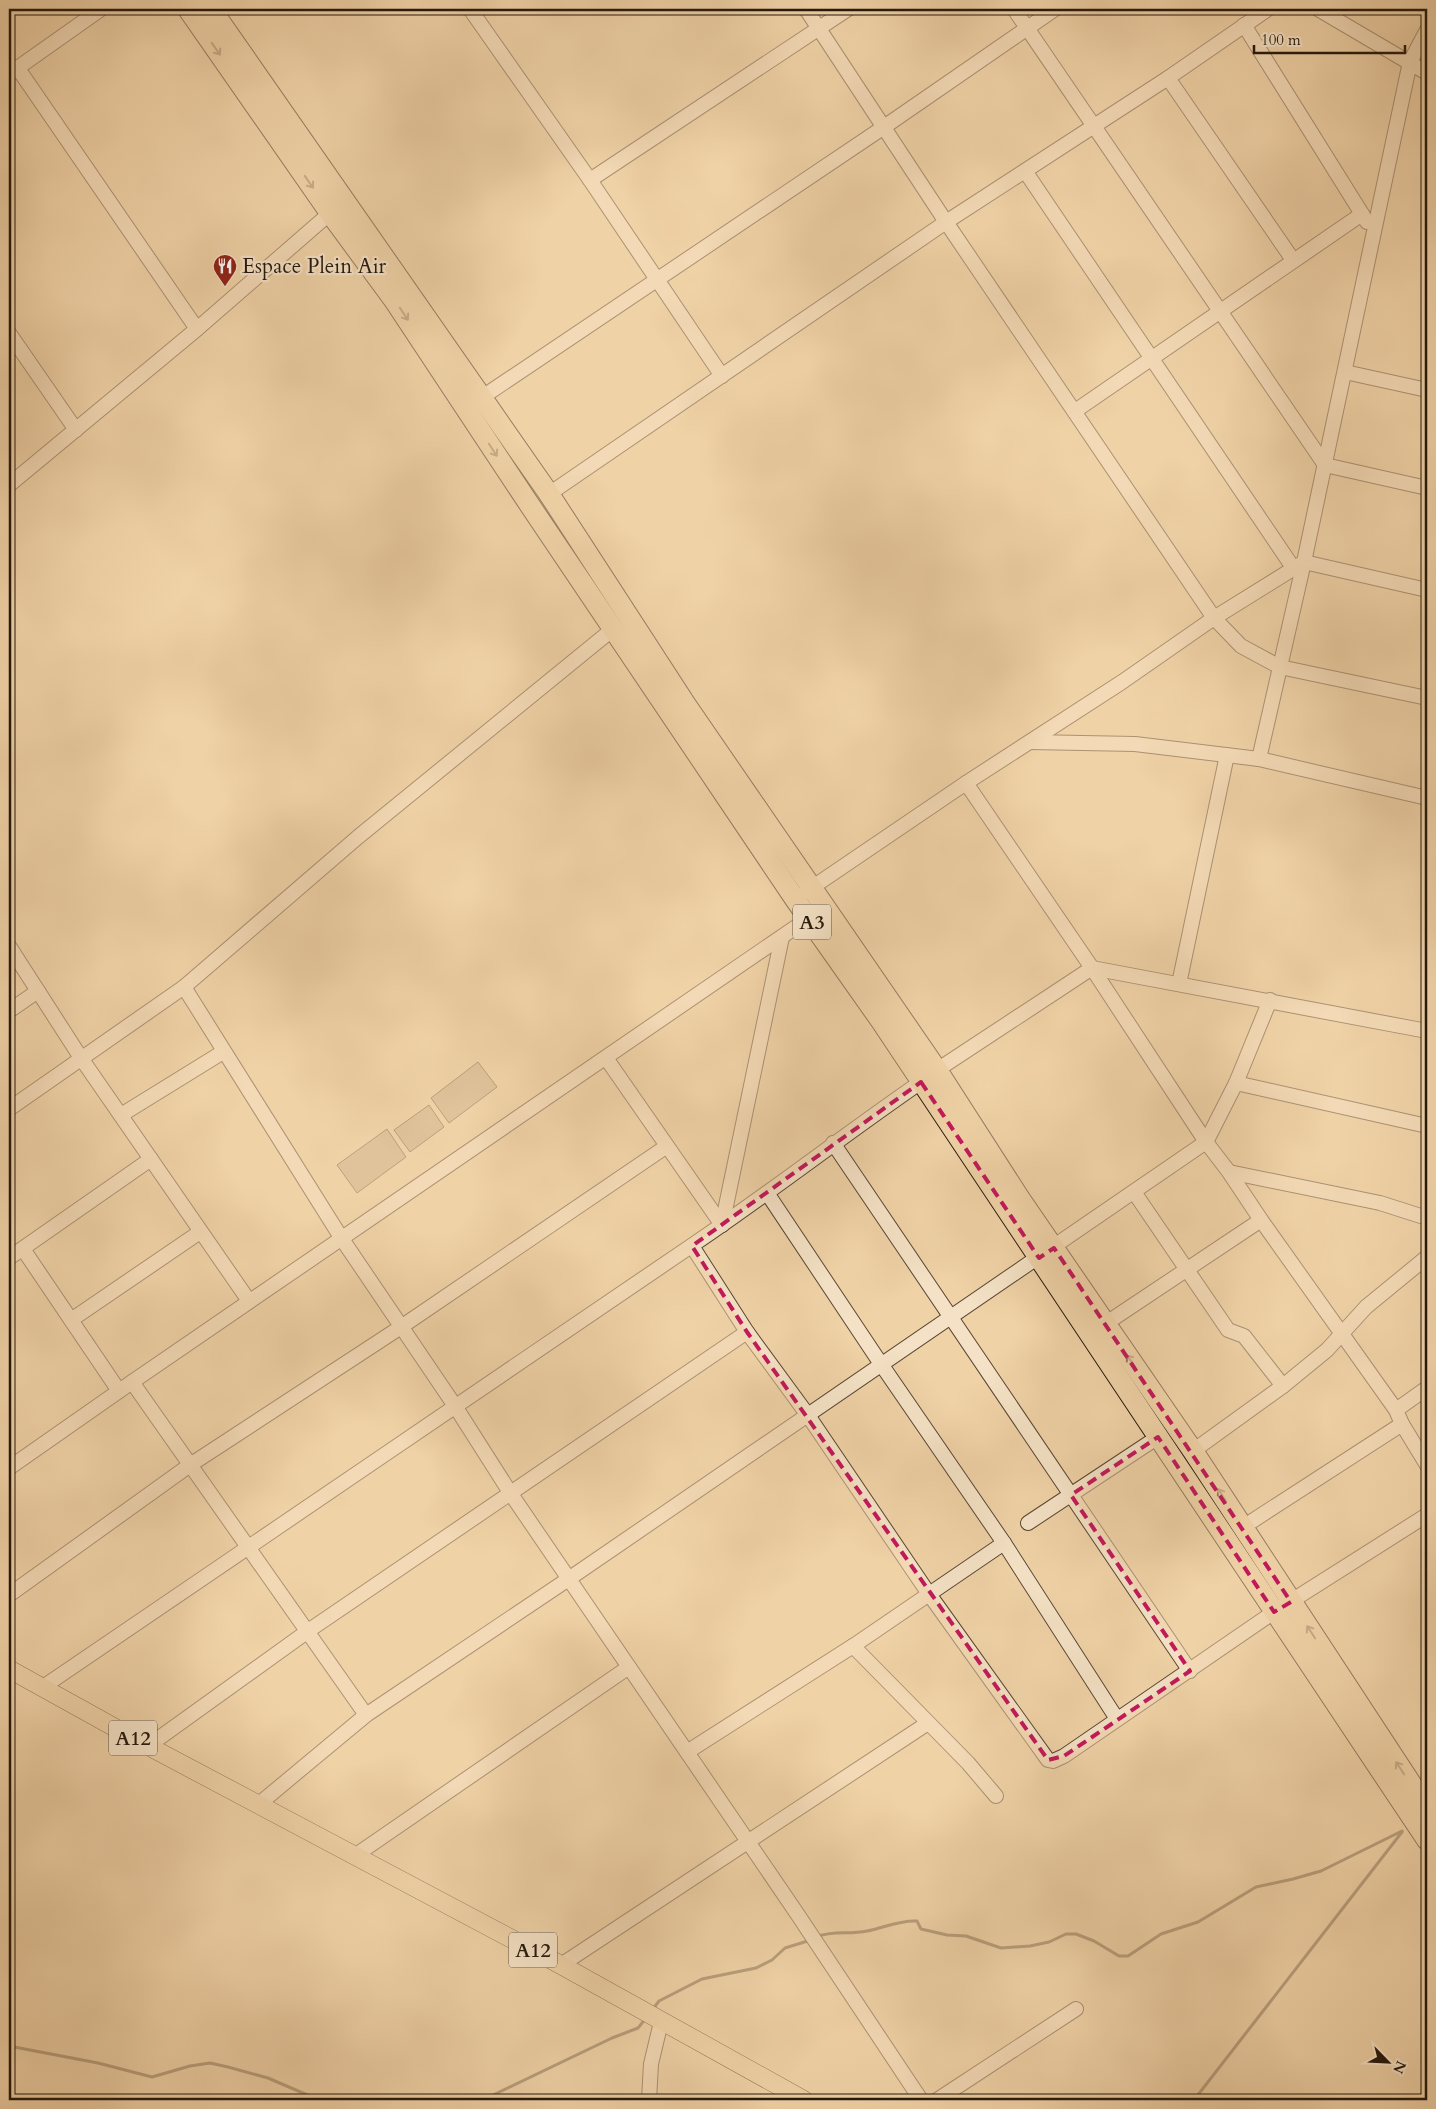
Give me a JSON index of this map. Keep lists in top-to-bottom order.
{
  "streets": {
    "highway": ["A3"],
    "main road": ["A12"]
  },
  "places": {
    "restaurant": ["Espace Plein Air"]
  },
  "scale_bar": "100 m",
  "north": "bottom right"
}
